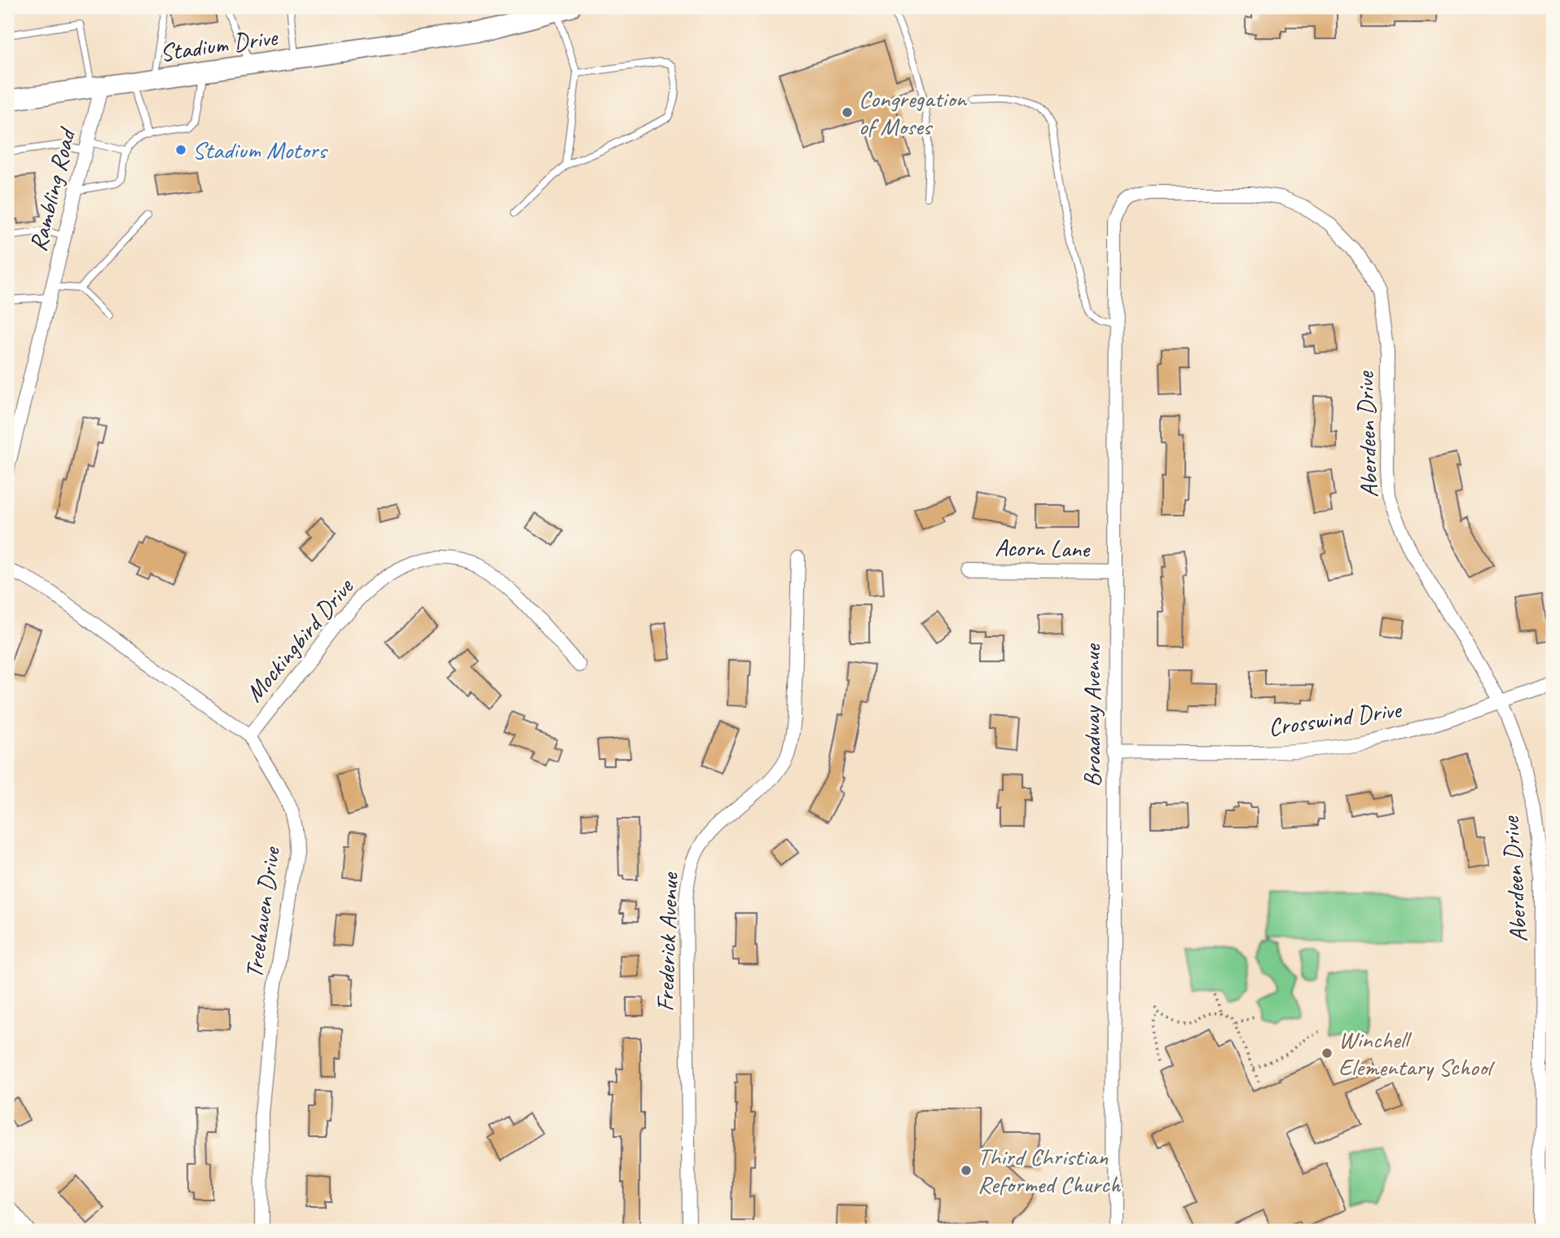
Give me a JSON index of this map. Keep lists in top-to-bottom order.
{
  "streets": {
    "main road": ["Stadium Drive"],
    "street": [
      "Rambling Road",
      "Aberdeen Drive",
      "Acorn Lane",
      "Mockingbird Drive",
      "Broadway Avenue",
      "Crosswind Drive",
      "Treehaven Drive",
      "Frederick Avenue"
    ]
  },
  "crossings": [
    ["Stadium Drive", "Rambling Road"],
    ["Aberdeen Drive", "Broadway Avenue"],
    ["Aberdeen Drive", "Crosswind Drive"],
    ["Acorn Lane", "Broadway Avenue"],
    ["Mockingbird Drive", "Treehaven Drive"],
    ["Broadway Avenue", "Crosswind Drive"]
  ],
  "places": [
    "Congregation of Moses",
    "Stadium Motors",
    "Winchell Elementary School",
    "Third Christian Reformed Church"
  ]
}
